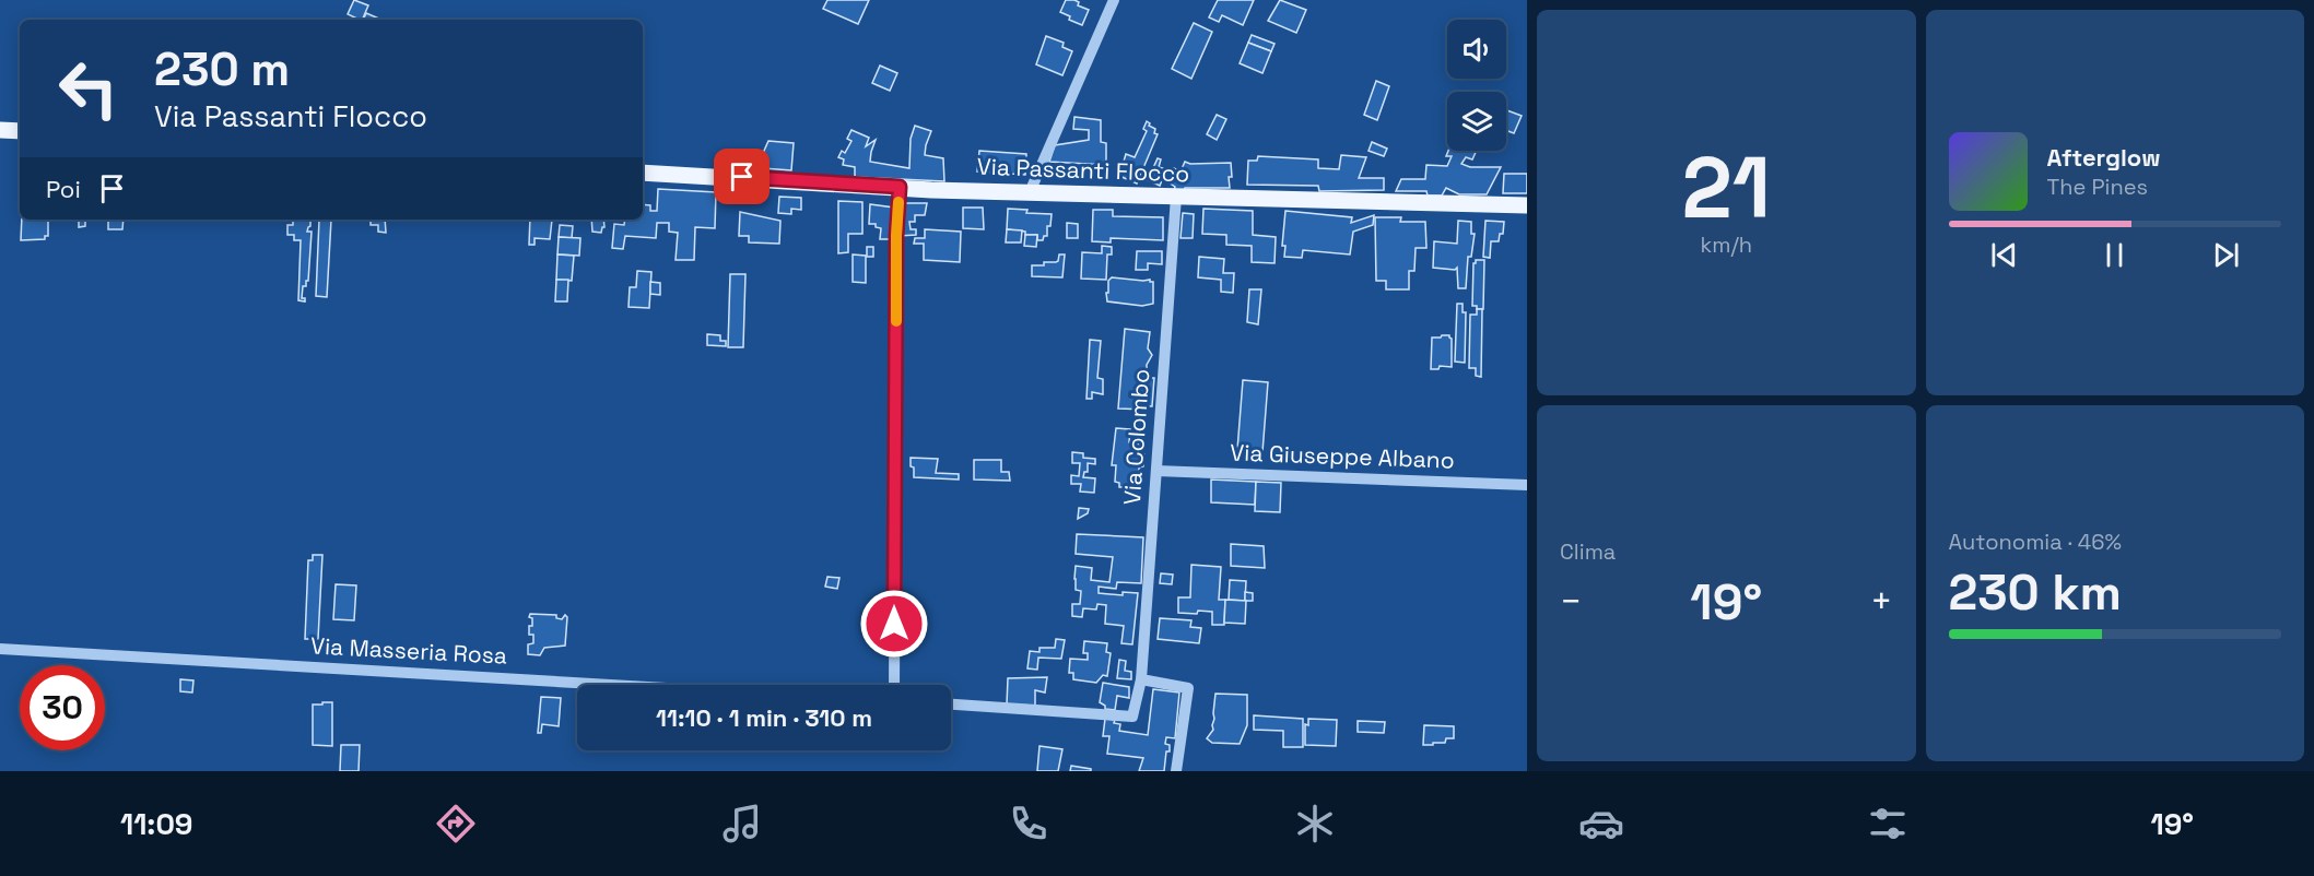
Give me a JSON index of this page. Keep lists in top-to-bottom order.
{
  "streets": {
    "main road": ["Via Passanti Flocco"],
    "street": ["Via Colombo", "Via Giuseppe Albano", "Via Masseria Rosa"]
  },
  "crossings": [
    ["Via Passanti Flocco", "Via Colombo"],
    ["Via Colombo", "Via Giuseppe Albano"]
  ],
  "page": {
    "tile": [
      ["21", "km/h"],
      "Clima",
      ["Autonomia · 46%", "230 km"]
    ],
    "turn": ["230 m", "Via Passanti Flocco"],
    "song": ["Afterglow", "The Pines"],
    "then": "Poi",
    "heat": ["−", "19°", "+"],
    "limit": "30",
    "trip": "11:10 · 1 min · 310 m",
    "tabs": ["11:09", "19°"]
  }
}
